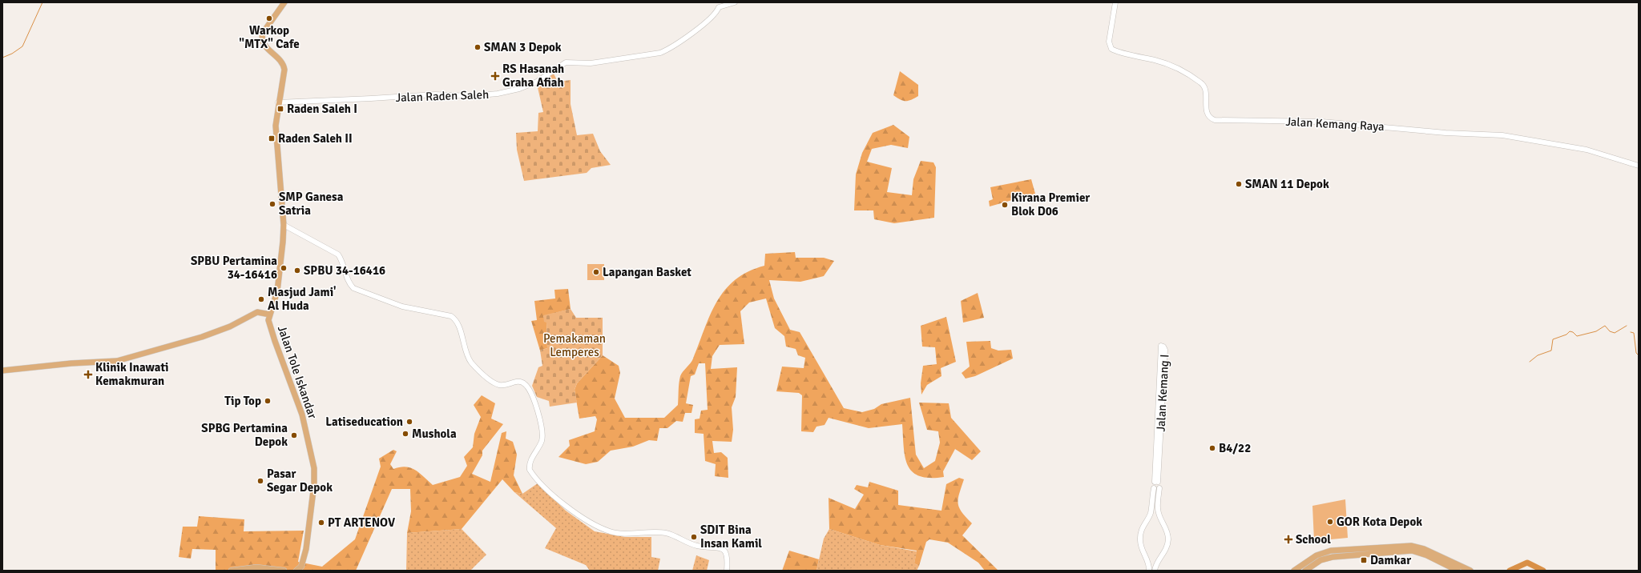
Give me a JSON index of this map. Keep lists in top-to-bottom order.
{
  "streets": {
    "main road": ["Jalan Tole Iskandar"],
    "street": ["Jalan Raden Saleh", "Jalan Kemang Raya", "Jalan Kemang I"]
  },
  "crossings": [
    ["Jalan Raden Saleh", "Jalan Tole Iskandar"]
  ],
  "parks": ["Pemakaman Lemperes"],
  "places": {
    "other": [
      "Warkop \"MTX\" Cafe",
      "SMAN 3 Depok",
      "SMAN 11 Depok",
      "SMP Ganesa Satria",
      "Kirana Premier Blok D06",
      "SPBU Pertamina 34-16416",
      "SPBU 34-16416",
      "Lapangan Basket",
      "Masjud Jami' Al Huda",
      "Tip Top",
      "Latiseducation",
      "Mushola",
      "SPBG Pertamina Depok",
      "B4/22",
      "Pasar Segar Depok",
      "GOR Kota Depok",
      "PT ARTENOV",
      "SDIT Bina Insan Kamil"
    ],
    "health": ["RS Hasanah Graha Afiah", "Klinik Inawati Kemakmuran", "School"],
    "transit": ["Raden Saleh I", "Raden Saleh II", "Damkar"]
  }
}
